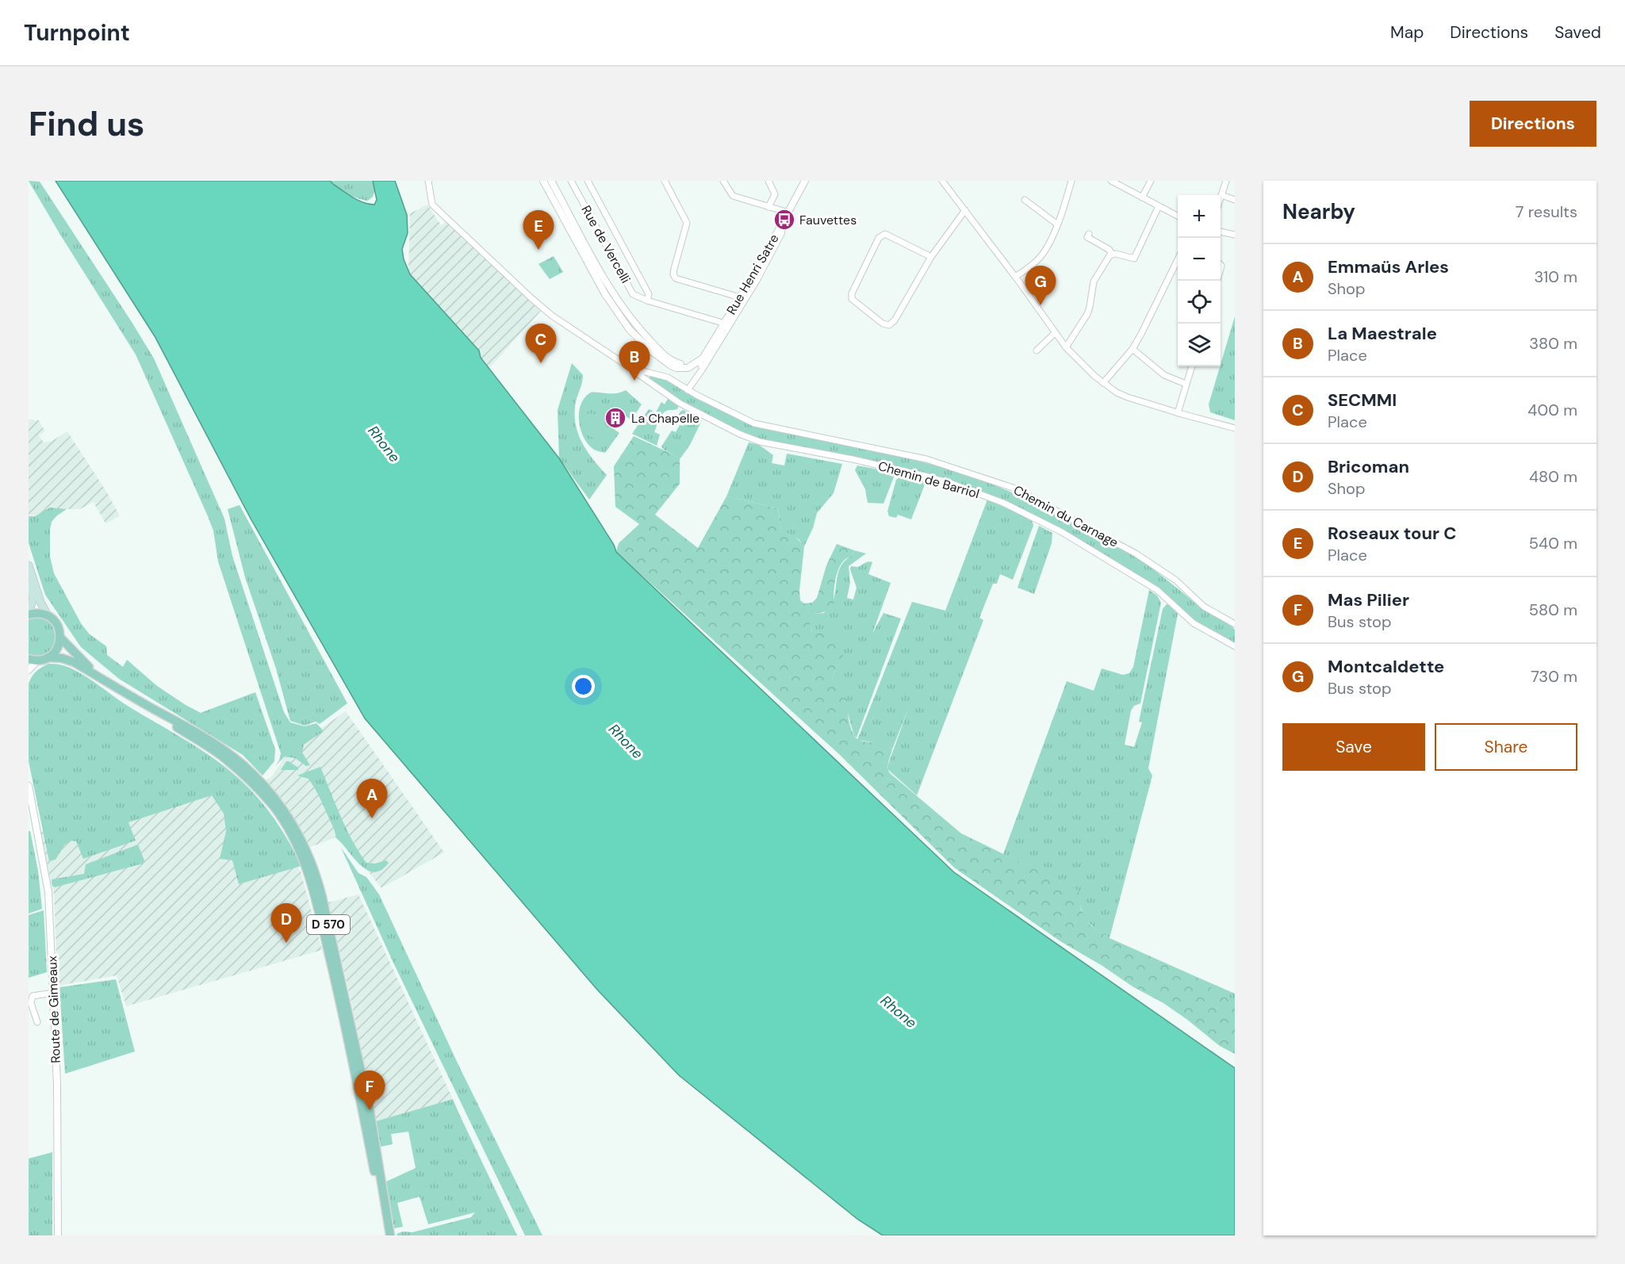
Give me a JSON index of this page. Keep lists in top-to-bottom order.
{
  "streets": {
    "main road": ["D 570"],
    "street": [
      "Rue de Vercelli",
      "Rue Henri Satre",
      "Chemin de Barriol",
      "Chemin du Carnage",
      "Route de Gimeaux"
    ]
  },
  "crossings": [
    ["Rue de Vercelli", "Rue Henri Satre"],
    ["Chemin de Barriol", "Chemin du Carnage"]
  ],
  "water": ["Rhone"],
  "places": {
    "bus stop": ["Fauvettes"],
    "building": ["La Chapelle"]
  },
  "page": {
    "header": "Turnpoint",
    "nav": ["Map", "Directions", "Saved"],
    "buttons": [
      "Directions",
      ["Save", "Share"]
    ],
    "title": "Find us",
    "heading": ["Nearby", "7 results"],
    "map_buttons": ["+", "−"],
    "pins": [
      "E",
      "G",
      "C",
      "B",
      "A",
      "D",
      "F"
    ],
    "list": [
      {
        "mark": "A",
        "name": "Emmaüs Arles",
        "note": "Shop",
        "value": "310 m"
      },
      {
        "mark": "B",
        "name": "La Maestrale",
        "note": "Place",
        "value": "380 m"
      },
      {
        "mark": "C",
        "name": "SECMMI",
        "note": "Place",
        "value": "400 m"
      },
      {
        "mark": "D",
        "name": "Bricoman",
        "note": "Shop",
        "value": "480 m"
      },
      {
        "mark": "E",
        "name": "Roseaux tour C",
        "note": "Place",
        "value": "540 m"
      },
      {
        "mark": "F",
        "name": "Mas Pilier",
        "note": "Bus stop",
        "value": "580 m"
      },
      {
        "mark": "G",
        "name": "Montcaldette",
        "note": "Bus stop",
        "value": "730 m"
      }
    ]
  }
}
